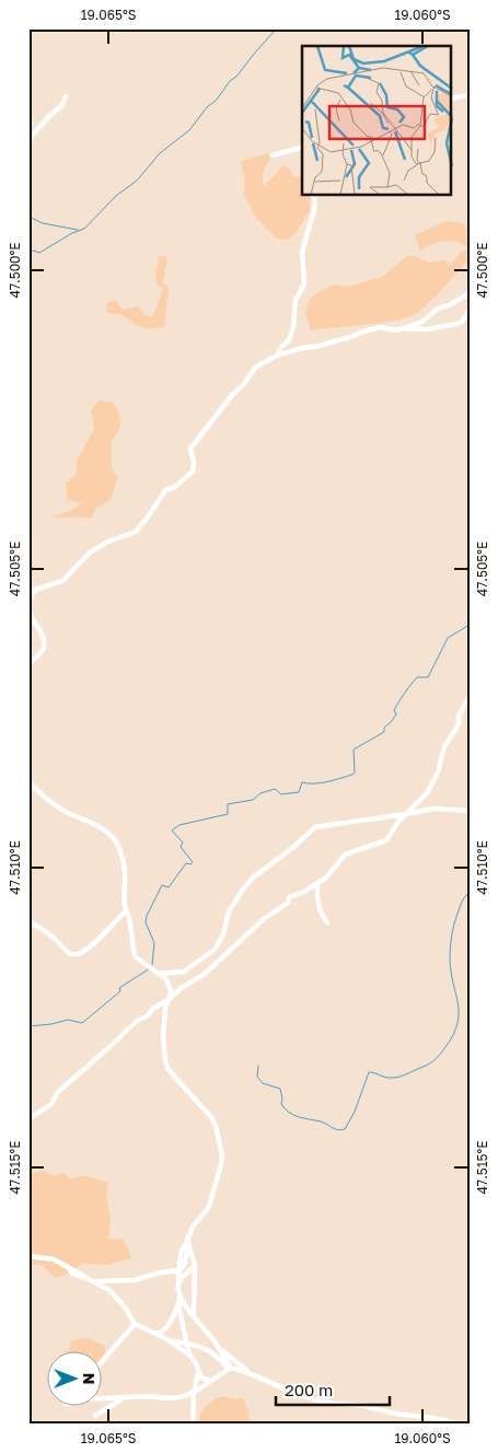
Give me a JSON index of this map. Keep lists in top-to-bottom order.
{
  "scale_bar": "200 m",
  "north": "right",
  "coordinates": [
    "19.065°S",
    "19.060°S",
    "47.500°E",
    "47.505°E",
    "47.510°E",
    "47.515°E"
  ]
}
